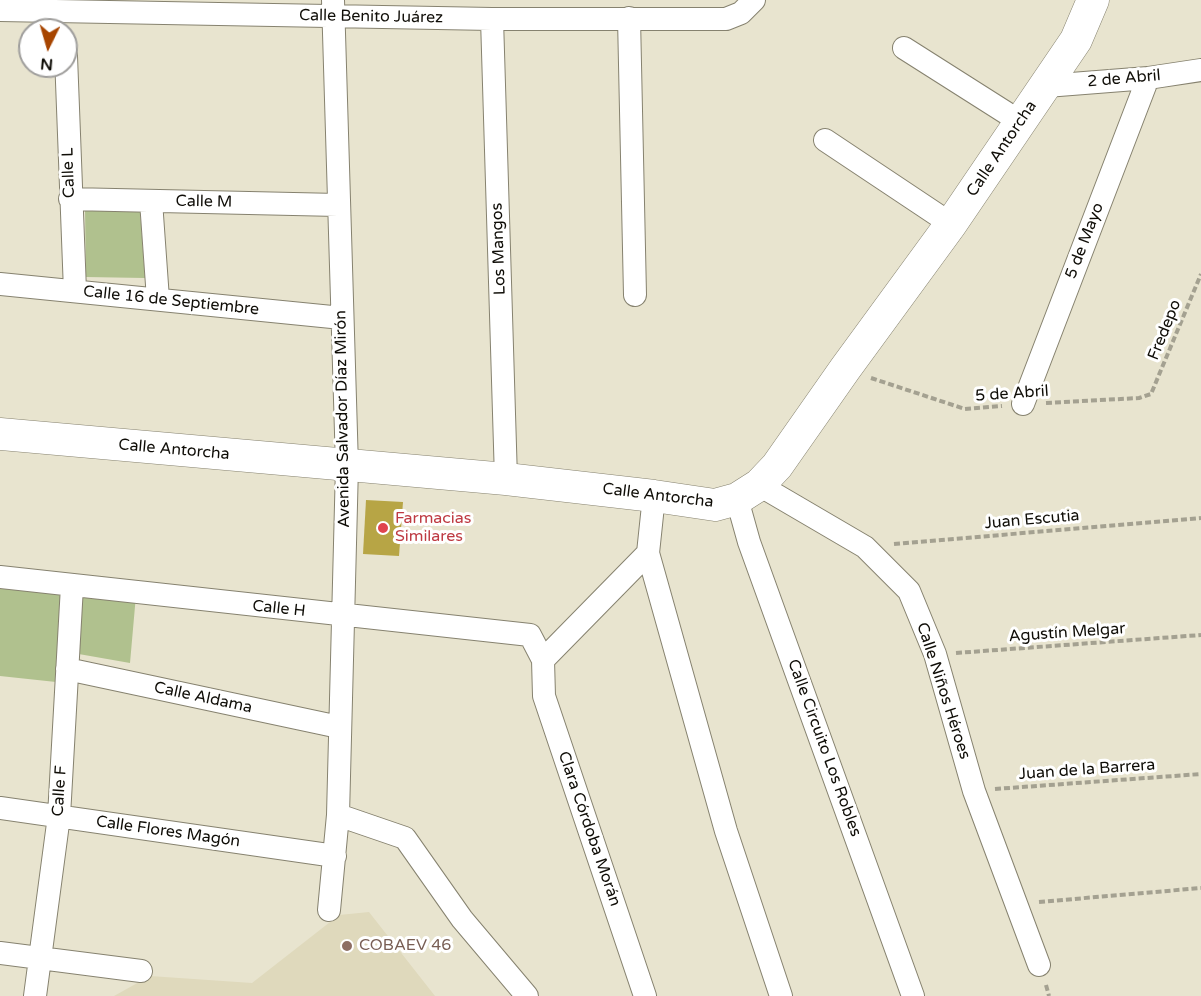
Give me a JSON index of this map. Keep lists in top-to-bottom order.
{
  "streets": {
    "street": [
      "Calle Benito Juárez",
      "2 de Abril",
      "Calle Antorcha",
      "Calle L",
      "Calle M",
      "5 de Mayo",
      "Los Mangos",
      "Calle 16 de Septiembre",
      "Avenida Salvador Díaz Mirón",
      "Calle H",
      "Calle Niños Héroes",
      "Calle Aldama",
      "Calle Circuito Los Robles",
      "Calle F",
      "Clara Córdoba Morán",
      "Calle Flores Magón"
    ],
    "path": [
      "Fredepo",
      "5 de Abril",
      "Juan Escutia",
      "Agustín Melgar",
      "Juan de la Barrera"
    ]
  },
  "crossings": [
    ["Calle Benito Juárez", "Los Mangos"],
    ["Calle Benito Juárez", "Avenida Salvador Díaz Mirón"],
    ["2 de Abril", "Calle Antorcha"],
    ["2 de Abril", "5 de Mayo"],
    ["Calle Antorcha", "Los Mangos"],
    ["Calle Antorcha", "5 de Abril"],
    ["Calle Antorcha", "Avenida Salvador Díaz Mirón"],
    ["Calle Antorcha", "Calle Niños Héroes"],
    ["Calle Antorcha", "Calle Circuito Los Robles"],
    ["Calle L", "Calle M"],
    ["Calle L", "Calle 16 de Septiembre"],
    ["Calle M", "Avenida Salvador Díaz Mirón"],
    ["5 de Mayo", "5 de Abril"],
    ["Calle 16 de Septiembre", "Avenida Salvador Díaz Mirón"],
    ["Fredepo", "5 de Abril"],
    ["Avenida Salvador Díaz Mirón", "Calle H"],
    ["Avenida Salvador Díaz Mirón", "Calle Aldama"],
    ["Avenida Salvador Díaz Mirón", "Calle Flores Magón"],
    ["Juan Escutia", "Calle Niños Héroes"],
    ["Calle H", "Calle F"],
    ["Calle H", "Clara Córdoba Morán"],
    ["Agustín Melgar", "Calle Niños Héroes"],
    ["Calle Niños Héroes", "Calle Circuito Los Robles"],
    ["Calle Niños Héroes", "Juan de la Barrera"],
    ["Calle Aldama", "Calle F"],
    ["Calle F", "Calle Flores Magón"]
  ],
  "places": ["Farmacias Similares", "COBAEV 46"],
  "north": "bottom"
}
